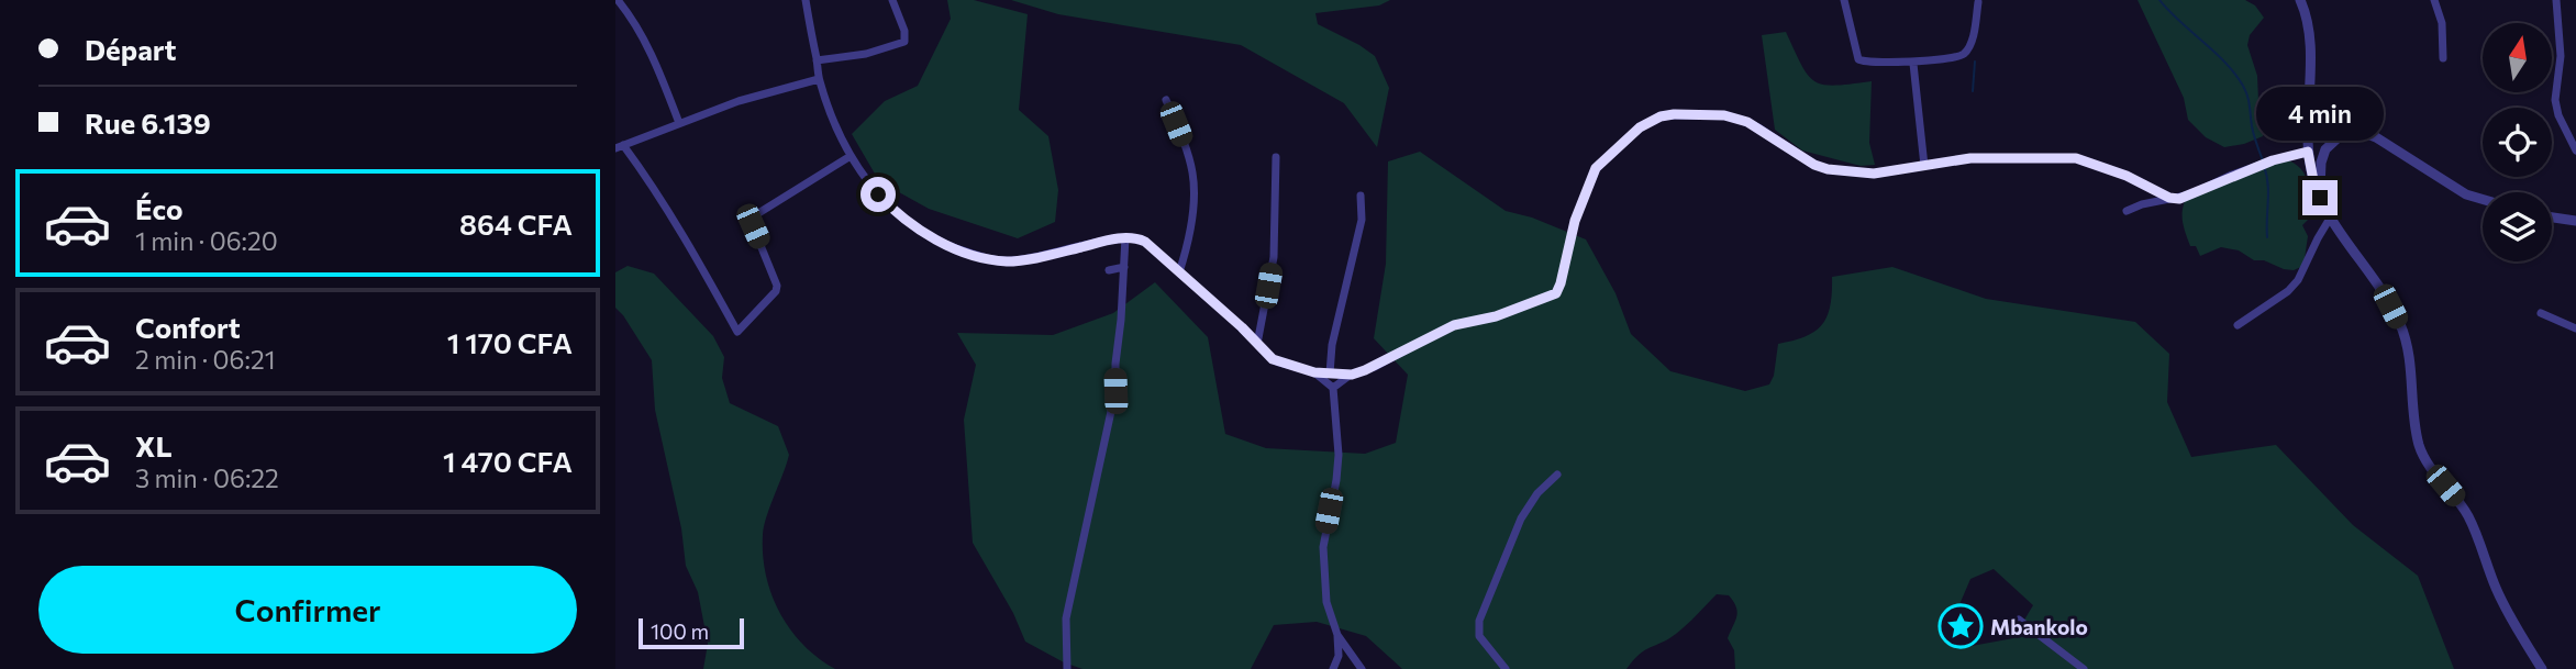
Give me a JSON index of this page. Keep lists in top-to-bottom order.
{
  "places": {
    "place": ["Mbankolo"]
  },
  "scale_bar": "100 m",
  "north": "top",
  "page": {
    "banner": ["Départ", "Rue 6.139"],
    "bubble": "4 min",
    "list": [
      {
        "name": "Éco",
        "note": "1 min · 06:20",
        "value": "864 CFA"
      },
      {
        "name": "Confort",
        "note": "2 min · 06:21",
        "value": "1 170 CFA"
      },
      {
        "name": "XL",
        "note": "3 min · 06:22",
        "value": "1 470 CFA"
      }
    ],
    "buttons": "Confirmer",
    "scale": "100 m"
  }
}
